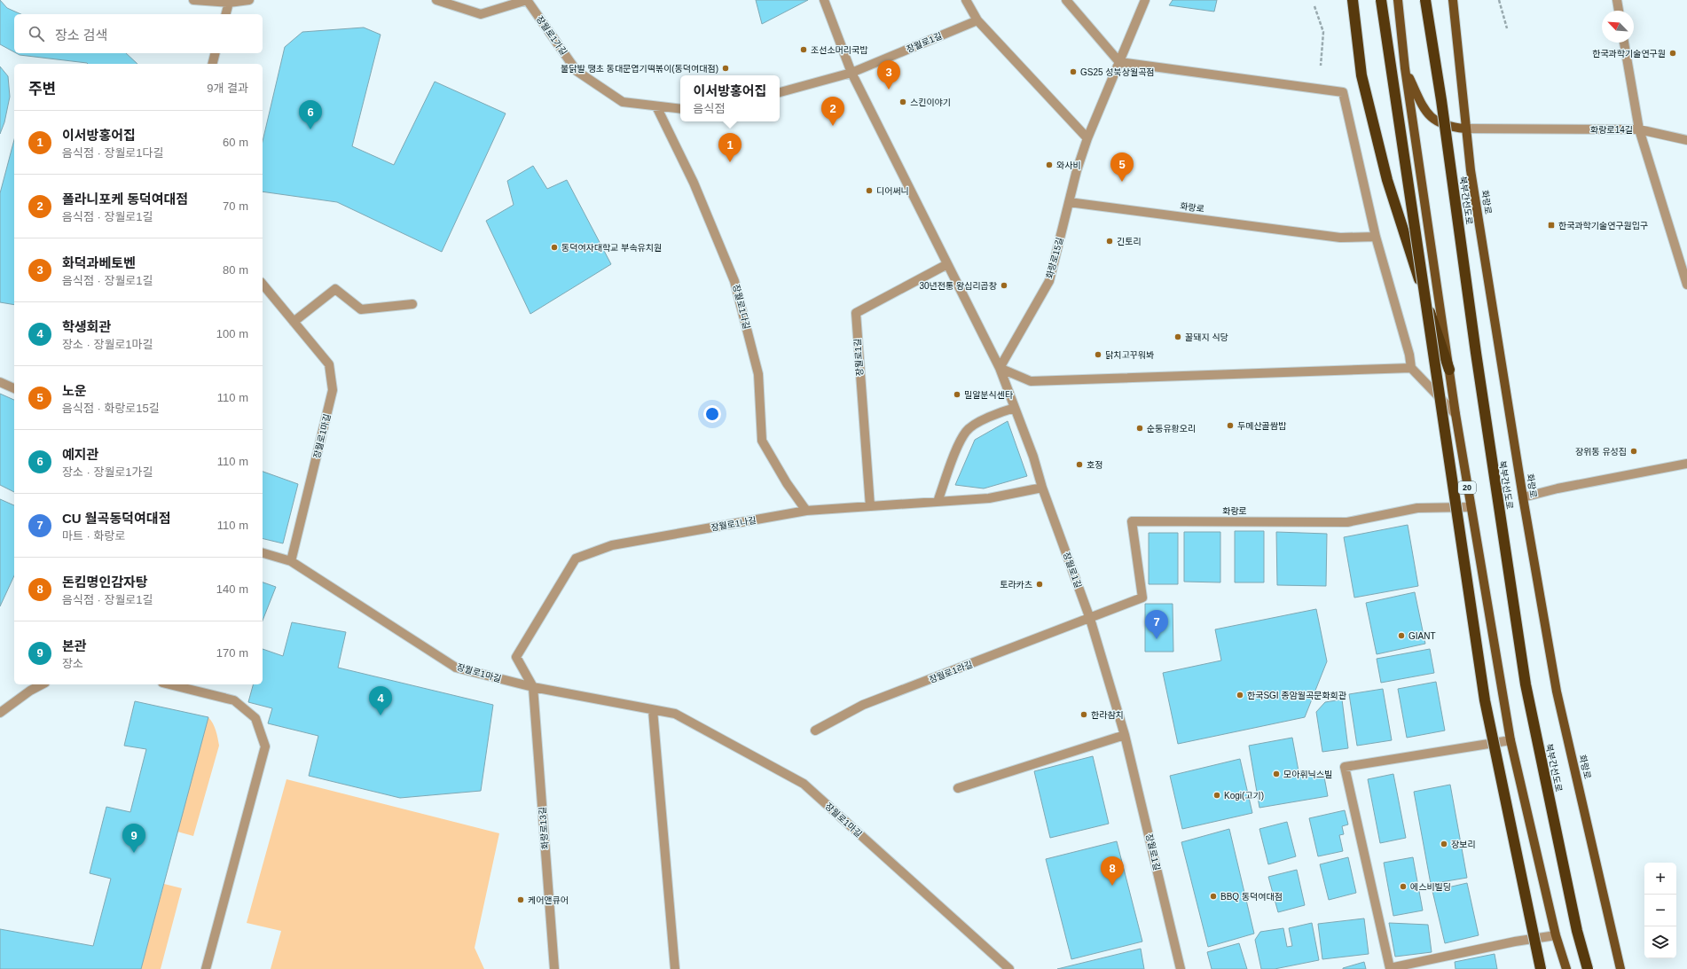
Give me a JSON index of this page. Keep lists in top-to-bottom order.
{
  "streets": {
    "highway": ["북부간선도로"],
    "main road": ["화랑로", "20"],
    "street": [
      "장월로1가길",
      "장월로1길",
      "화랑로14길",
      "화랑로15길",
      "장월로1다길",
      "장월로1마길",
      "장월로1나길",
      "장월로1라길",
      "화랑로13길"
    ]
  },
  "crossings": [
    ["장월로1가길", "장월로1다길"],
    ["장월로1길", "화랑로"],
    ["장월로1길", "화랑로15길"],
    ["장월로1길", "장월로1나길"],
    ["장월로1길", "장월로1라길"],
    ["화랑로14길", "화랑로"],
    ["화랑로", "화랑로15길"],
    ["화랑로", "20"],
    ["화랑로", "장월로1라길"],
    ["장월로1다길", "장월로1나길"],
    ["장월로1마길", "장월로1나길"],
    ["장월로1마길", "화랑로13길"],
    ["장월로1나길", "화랑로13길"]
  ],
  "places": {
    "other": [
      "조선소머리국밥",
      "한국과학기술연구원",
      "불닭발 땡초 동대문엽기떡볶이(동덕여대점)",
      "GS25 성북상월곡점",
      "스킨이야기",
      "와사비",
      "디어써니",
      "긴토리",
      "동덕여자대학교 부속유치원",
      "30년전통 왕십리곱창",
      "꿀돼지 식당",
      "닭치고꾸워봐",
      "밀알분식센타",
      "두메산골쌈밥",
      "순둥유황오리",
      "장위동 유성집",
      "호정",
      "토라카츠",
      "GIANT",
      "한국SGI 종암월곡문화회관",
      "한라참치",
      "모아휘닉스빌",
      "Kogi(고기)",
      "장보리",
      "에스비빌딩",
      "BBQ 동덕여대점",
      "케어앤큐어"
    ],
    "transit": ["한국과학기술연구원입구"]
  },
  "north": "top left",
  "page": {
    "search": "장소 검색",
    "pins": [
      "3",
      "2",
      "6",
      "1",
      "5",
      "7",
      "4",
      "9",
      "8"
    ],
    "heading": ["주변", "9개 결과"],
    "popup": ["이서방홍어집", "음식점"],
    "list": [
      {
        "mark": "1",
        "name": "이서방홍어집",
        "note": "음식점 · 장월로1다길",
        "value": "60 m"
      },
      {
        "mark": "2",
        "name": "폴라니포케 동덕여대점",
        "note": "음식점 · 장월로1길",
        "value": "70 m"
      },
      {
        "mark": "3",
        "name": "화덕과베토벤",
        "note": "음식점 · 장월로1길",
        "value": "80 m"
      },
      {
        "mark": "4",
        "name": "학생회관",
        "note": "장소 · 장월로1마길",
        "value": "100 m"
      },
      {
        "mark": "5",
        "name": "노운",
        "note": "음식점 · 화랑로15길",
        "value": "110 m"
      },
      {
        "mark": "6",
        "name": "예지관",
        "note": "장소 · 장월로1가길",
        "value": "110 m"
      },
      {
        "mark": "7",
        "name": "CU 월곡동덕여대점",
        "note": "마트 · 화랑로",
        "value": "110 m"
      },
      {
        "mark": "8",
        "name": "돈킴명인감자탕",
        "note": "음식점 · 장월로1길",
        "value": "140 m"
      },
      {
        "mark": "9",
        "name": "본관",
        "note": "장소",
        "value": "170 m"
      }
    ],
    "map_buttons": ["+", "−"]
  }
}
